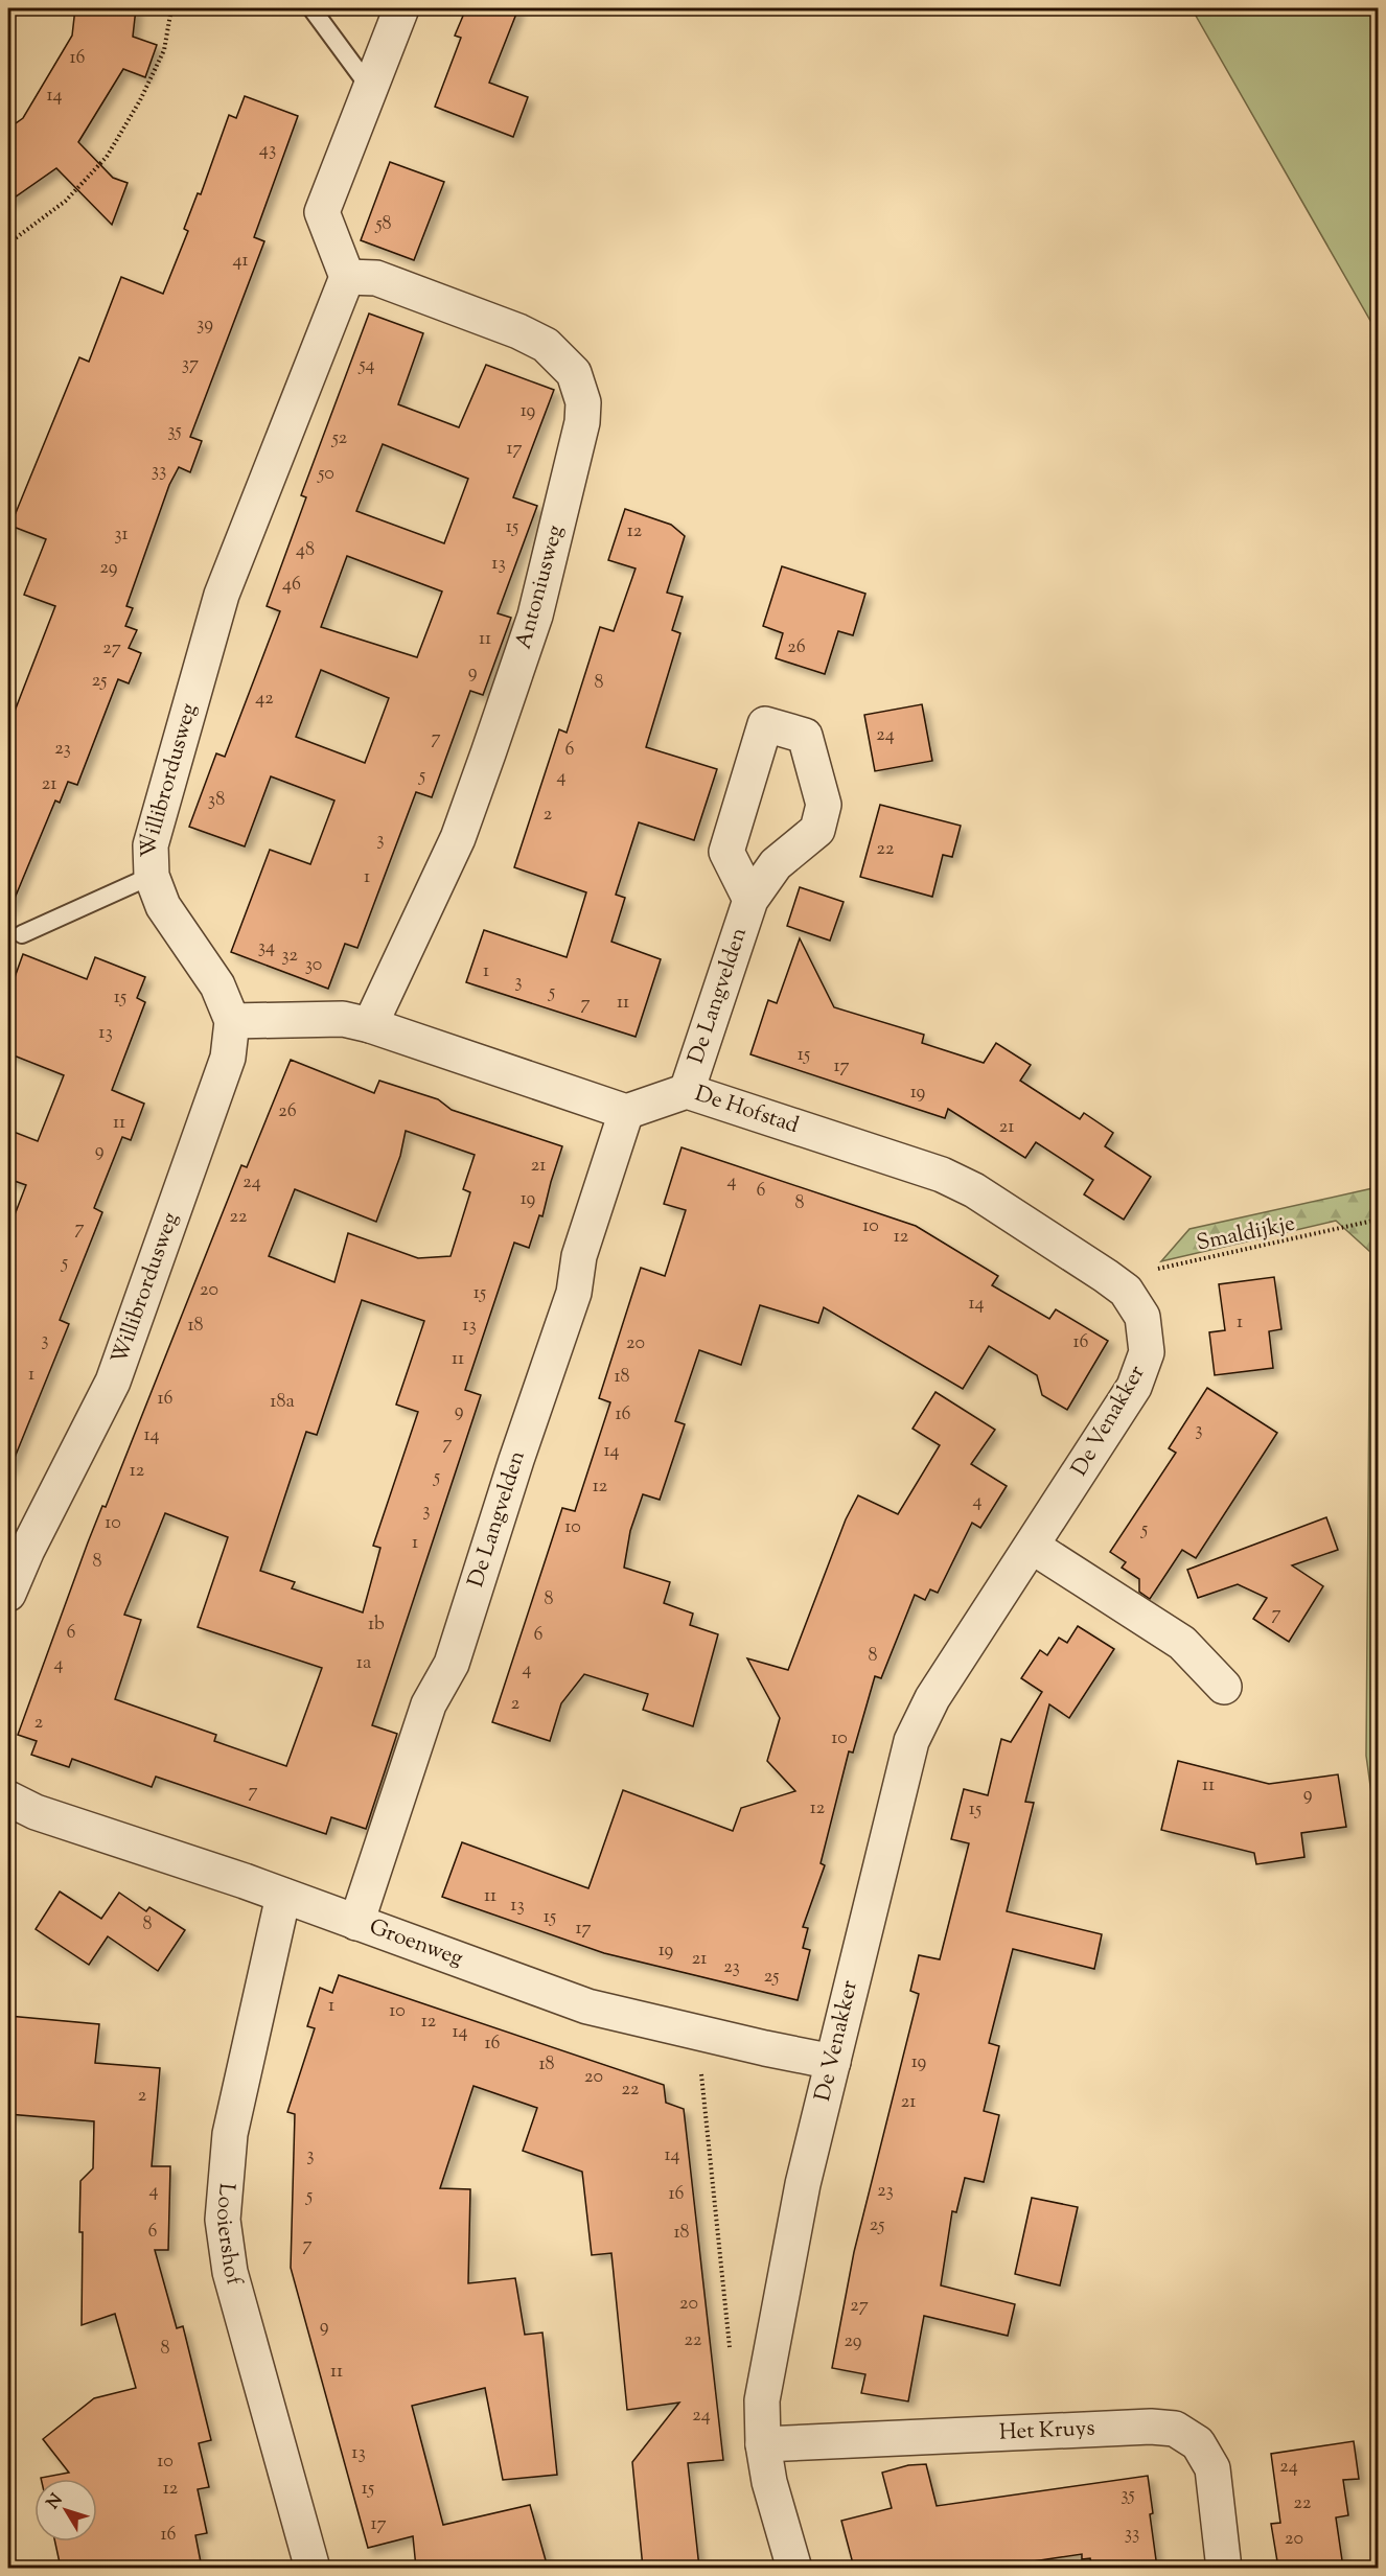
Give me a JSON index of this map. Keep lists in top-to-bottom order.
{
  "streets": {
    "street": [
      "Antoniusweg",
      "Willibrordusweg",
      "De Langvelden",
      "De Hofstad",
      "De Venakker",
      "Groenweg",
      "Looiershof",
      "Het Kruys"
    ],
    "path": ["Smaldijkje"]
  },
  "crossings": [
    ["Antoniusweg", "Willibrordusweg"],
    ["De Langvelden", "De Hofstad"],
    ["De Langvelden", "Groenweg"],
    ["De Hofstad", "Smaldijkje"],
    ["De Hofstad", "De Venakker"],
    ["Smaldijkje", "De Venakker"],
    ["De Venakker", "Groenweg"],
    ["De Venakker", "Het Kruys"],
    ["Groenweg", "Looiershof"]
  ],
  "house_numbers": [
    "16",
    "14",
    "43",
    "58",
    "41",
    "39",
    "37",
    "54",
    "19",
    "35",
    "52",
    "17",
    "33",
    "50",
    "15",
    "12",
    "31",
    "48",
    "13",
    "29",
    "46",
    "11",
    "26",
    "27",
    "9",
    "25",
    "8",
    "42",
    "24",
    "7",
    "23",
    "6",
    "5",
    "4",
    "21",
    "38",
    "2",
    "3",
    "22",
    "1",
    "34",
    "32",
    "30",
    "1",
    "3",
    "5",
    "15",
    "11",
    "7",
    "13",
    "15",
    "17",
    "19",
    "26",
    "11",
    "21",
    "9",
    "21",
    "4",
    "24",
    "6",
    "19",
    "8",
    "22",
    "10",
    "7",
    "12",
    "5",
    "20",
    "15",
    "14",
    "1",
    "18",
    "13",
    "3",
    "16",
    "20",
    "11",
    "1",
    "18",
    "16",
    "18a",
    "9",
    "16",
    "3",
    "14",
    "7",
    "14",
    "12",
    "5",
    "12",
    "4",
    "3",
    "10",
    "10",
    "5",
    "1",
    "8",
    "8",
    "7",
    "1b",
    "6",
    "6",
    "8",
    "1a",
    "4",
    "4",
    "2",
    "2",
    "10",
    "11",
    "7",
    "9",
    "12",
    "15",
    "11",
    "13",
    "15",
    "8",
    "17",
    "19",
    "21",
    "23",
    "25",
    "1",
    "10",
    "12",
    "14",
    "16",
    "19",
    "18",
    "20",
    "22",
    "2",
    "21",
    "3",
    "14",
    "4",
    "23",
    "16",
    "5",
    "25",
    "6",
    "18",
    "7",
    "20",
    "27",
    "9",
    "22",
    "29",
    "8",
    "11",
    "24",
    "13",
    "10",
    "24",
    "12",
    "15",
    "35",
    "22",
    "17",
    "33",
    "16",
    "20"
  ],
  "north": "top left"
}
